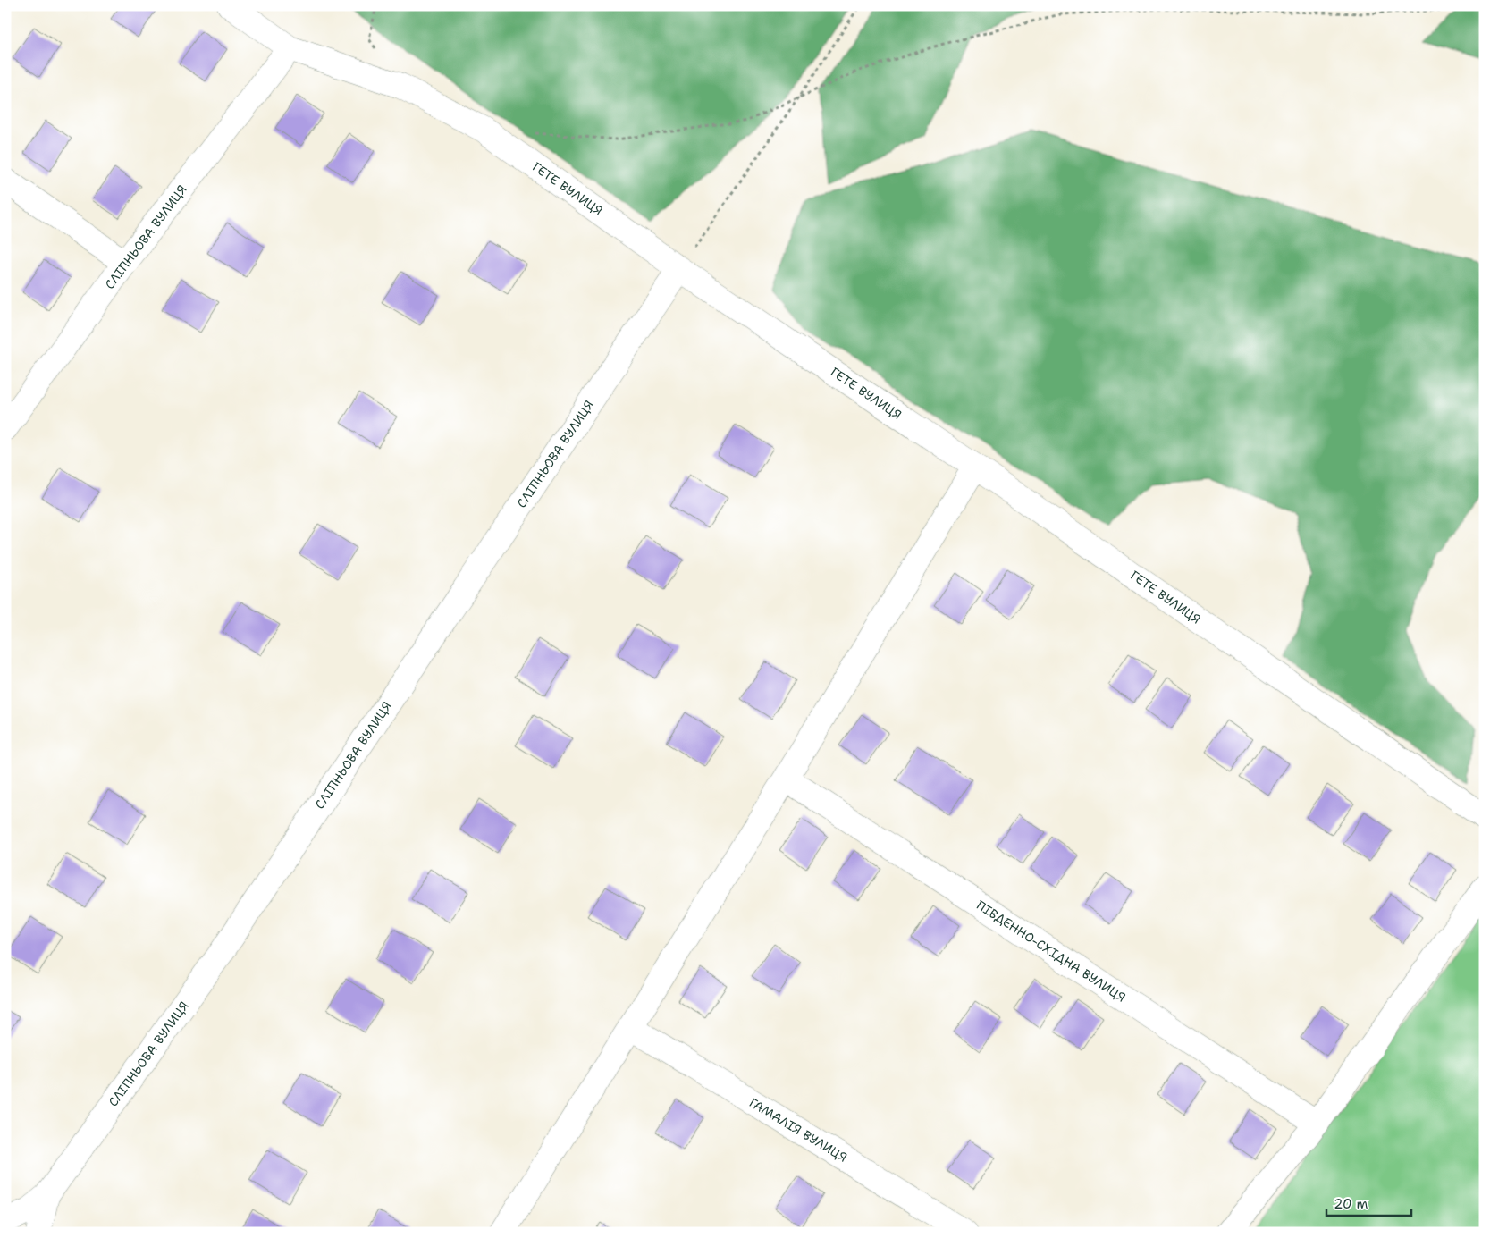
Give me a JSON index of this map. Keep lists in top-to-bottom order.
{
  "streets": {
    "street": [
      "ГЕТЕ ВУЛИЦЯ",
      "СЛІПНЬОВА ВУЛИЦЯ",
      "ПІВДЕННО-СХІДНА ВУЛИЦЯ",
      "ГАМАЛІЯ ВУЛИЦЯ"
    ]
  },
  "crossings": [
    ["ГЕТЕ ВУЛИЦЯ", "СЛІПНЬОВА ВУЛИЦЯ"]
  ],
  "scale_bar": "20 m"
}
